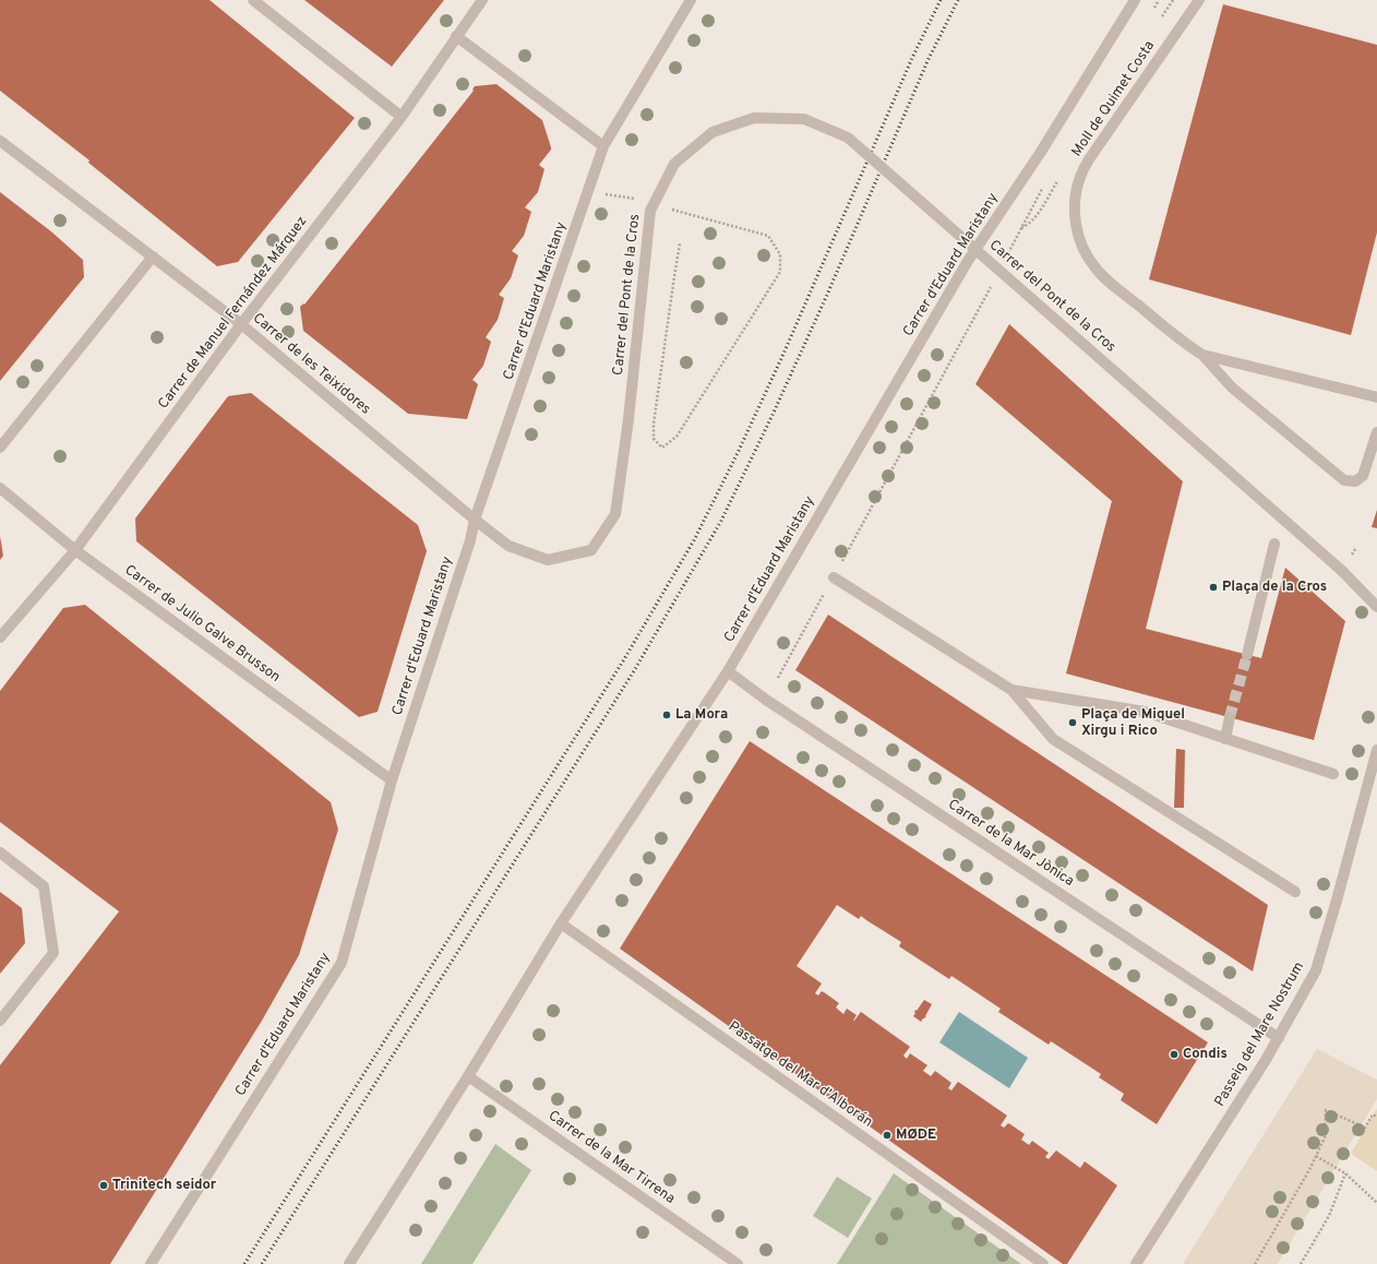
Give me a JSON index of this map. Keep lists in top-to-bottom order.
{
  "streets": {
    "street": [
      "Moll de Quimet Costa",
      "Carrer d'Eduard Maristany",
      "Carrer del Pont de la Cros",
      "Carrer de Manuel Fernández Márquez",
      "Carrer de les Teixidores",
      "Carrer de Julio Galve Brusson",
      "Carrer de la Mar Jònica",
      "Passeig del Mare Nostrum",
      "Passatge del Mar d'Alborán",
      "Carrer de la Mar Tirrena"
    ]
  },
  "crossings": [
    ["Carrer d'Eduard Maristany", "Carrer del Pont de la Cros"],
    ["Carrer d'Eduard Maristany", "Carrer de les Teixidores"],
    ["Carrer d'Eduard Maristany", "Carrer de Julio Galve Brusson"],
    ["Carrer d'Eduard Maristany", "Carrer de la Mar Jònica"],
    ["Carrer d'Eduard Maristany", "Passatge del Mar d'Alborán"],
    ["Carrer d'Eduard Maristany", "Carrer de la Mar Tirrena"],
    ["Carrer del Pont de la Cros", "Carrer de les Teixidores"],
    ["Carrer de Manuel Fernández Márquez", "Carrer de les Teixidores"],
    ["Carrer de Manuel Fernández Márquez", "Carrer de Julio Galve Brusson"],
    ["Carrer de la Mar Jònica", "Passeig del Mare Nostrum"]
  ],
  "places": [
    "Plaça de la Cros",
    "La Mora",
    "Plaça de Miquel Xirgu i Rico",
    "Condis",
    "MØDE",
    "Trinitech seidor"
  ]
}
